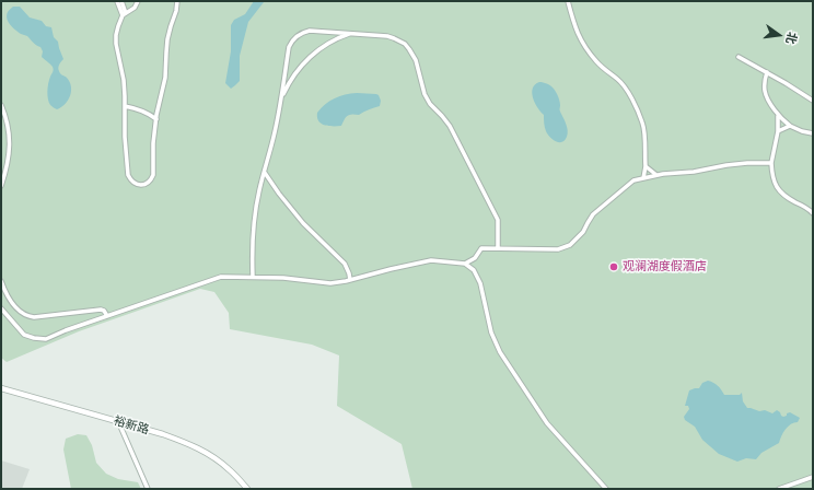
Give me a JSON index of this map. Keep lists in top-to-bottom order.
{
  "streets": {
    "street": ["裕新路"]
  },
  "places": ["观澜湖度假酒店"],
  "north": "right"
}
